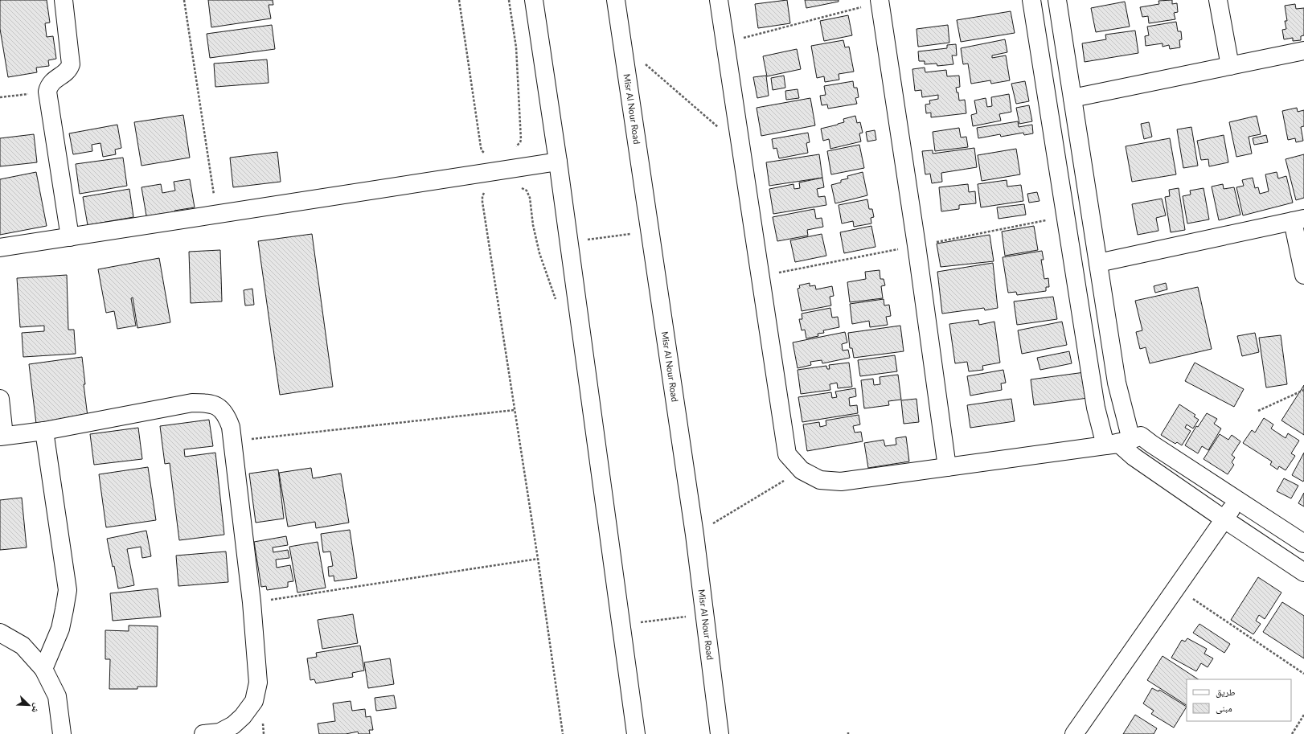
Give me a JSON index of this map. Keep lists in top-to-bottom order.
{
  "streets": {
    "street": ["Misr Al Nour Road"]
  },
  "legend": ["طريق", "مبنى"],
  "north": "bottom right"
}
